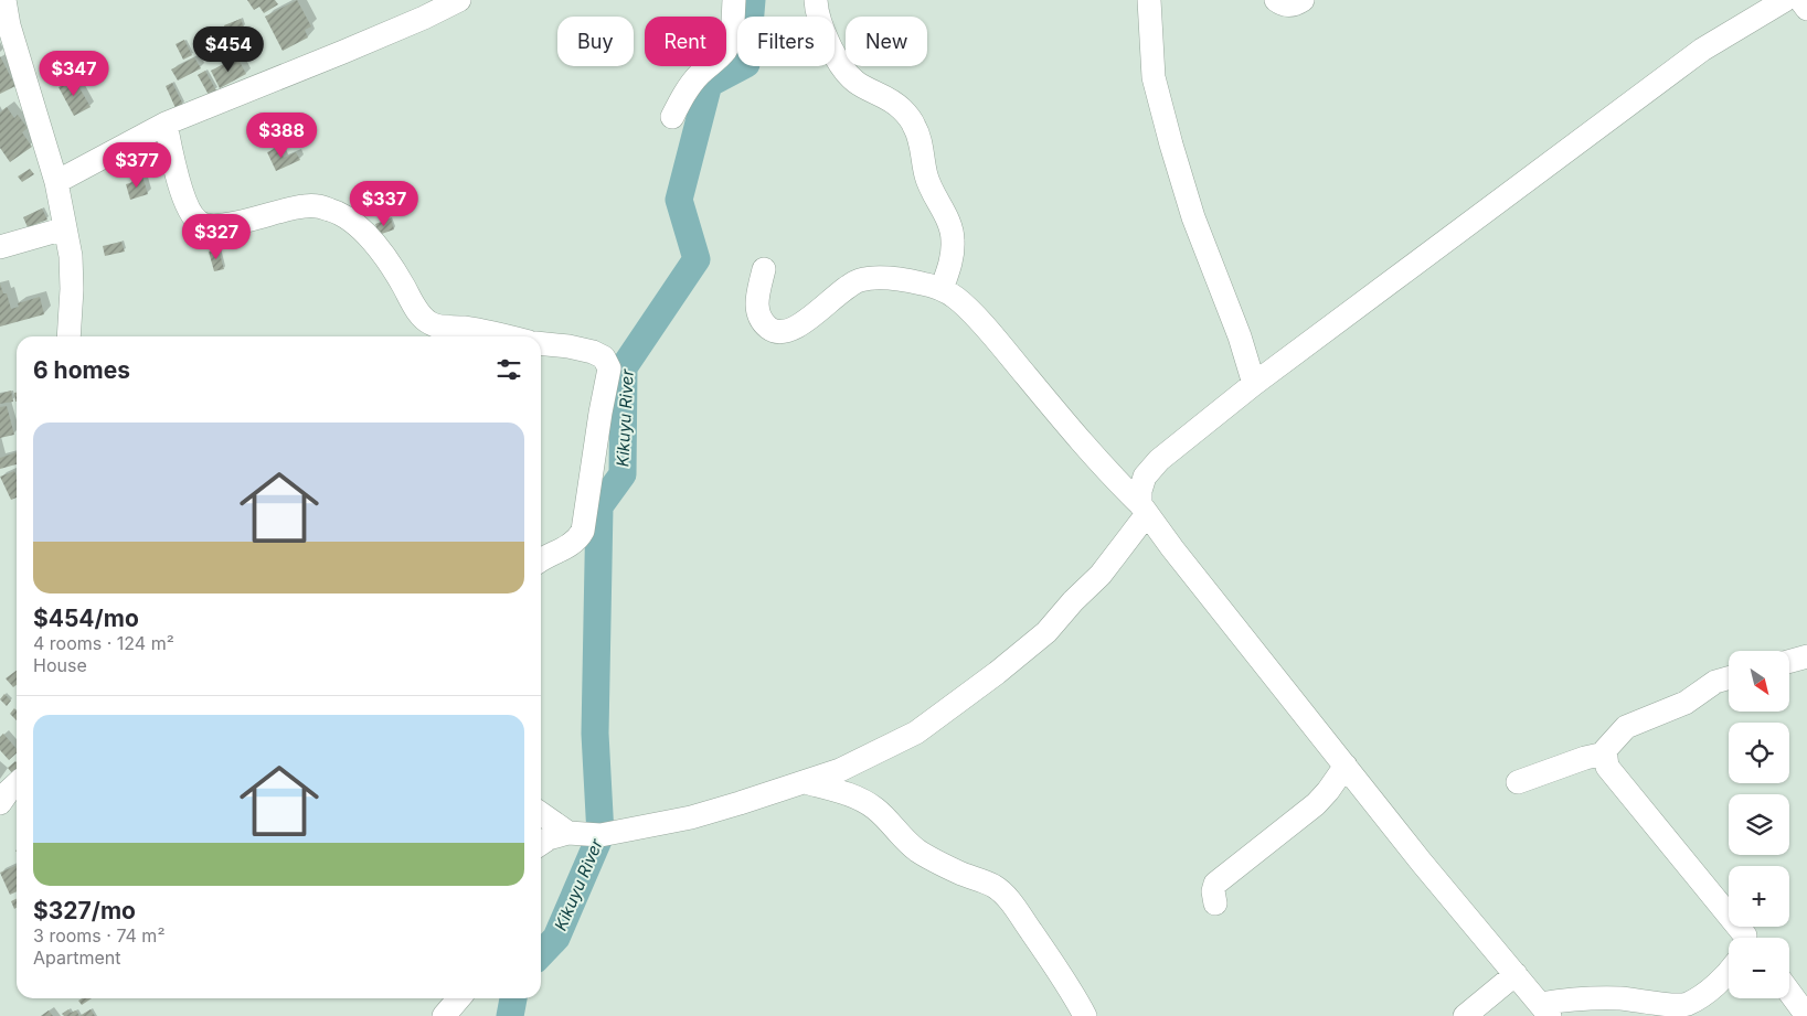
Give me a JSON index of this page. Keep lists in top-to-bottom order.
{
  "water": ["Kikuyu River"],
  "north": "bottom right",
  "page": {
    "chip": [
      "Buy",
      "Rent",
      "Filters",
      "New"
    ],
    "price": [
      "$454",
      "$347",
      "$388",
      "$377",
      "$337",
      "$327"
    ],
    "heading": "6 homes",
    "list": [
      {
        "name": "$454/mo",
        "note": "4 rooms · 124 m² · House"
      },
      {
        "name": "$327/mo",
        "note": "3 rooms · 74 m² · Apartment"
      }
    ],
    "map_buttons": ["+", "−"]
  }
}
